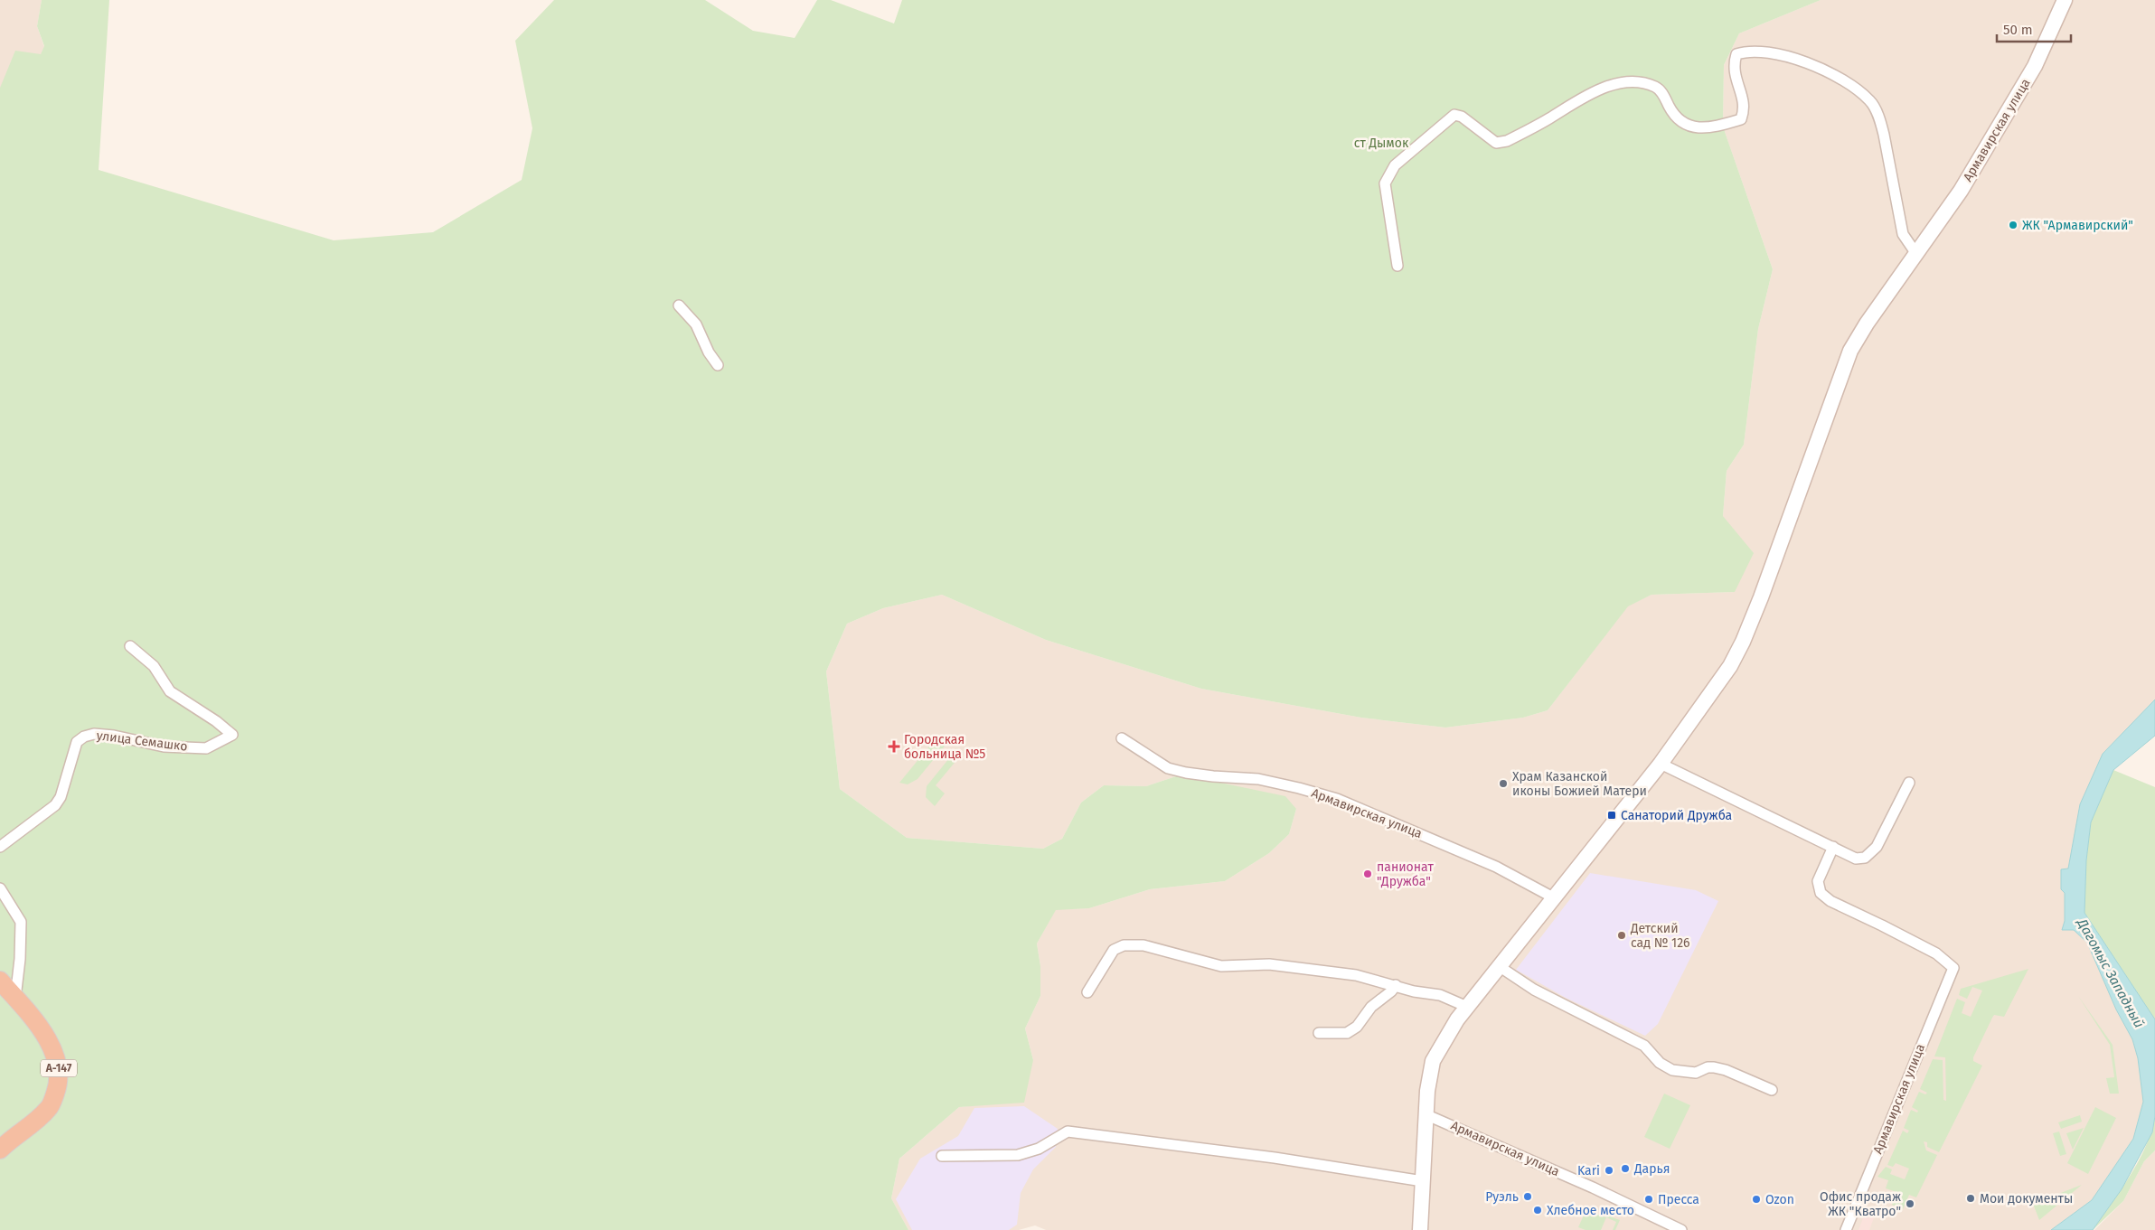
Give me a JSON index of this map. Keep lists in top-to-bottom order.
{
  "streets": {
    "highway": ["А-147"],
    "main road": ["Армавирская улица"],
    "street": ["улица Семашко"]
  },
  "water": ["Дагомыс Западный"],
  "parks": ["ст Дымок"],
  "places": {
    "other": [
      "ЖК \"Армавирский\"",
      "Храм Казанской иконы Божией Матери",
      "панионат \"Дружба\"",
      "Детский сад № 126",
      "Дарья",
      "Kari",
      "Руэль",
      "Мои документы",
      "Пресса",
      "Ozon",
      "Офис продаж ЖК \"Кватро\"",
      "Хлебное место"
    ],
    "health": ["Городская больница №5"],
    "transit": ["Санаторий Дружба"]
  },
  "scale_bar": "50 m"
}
